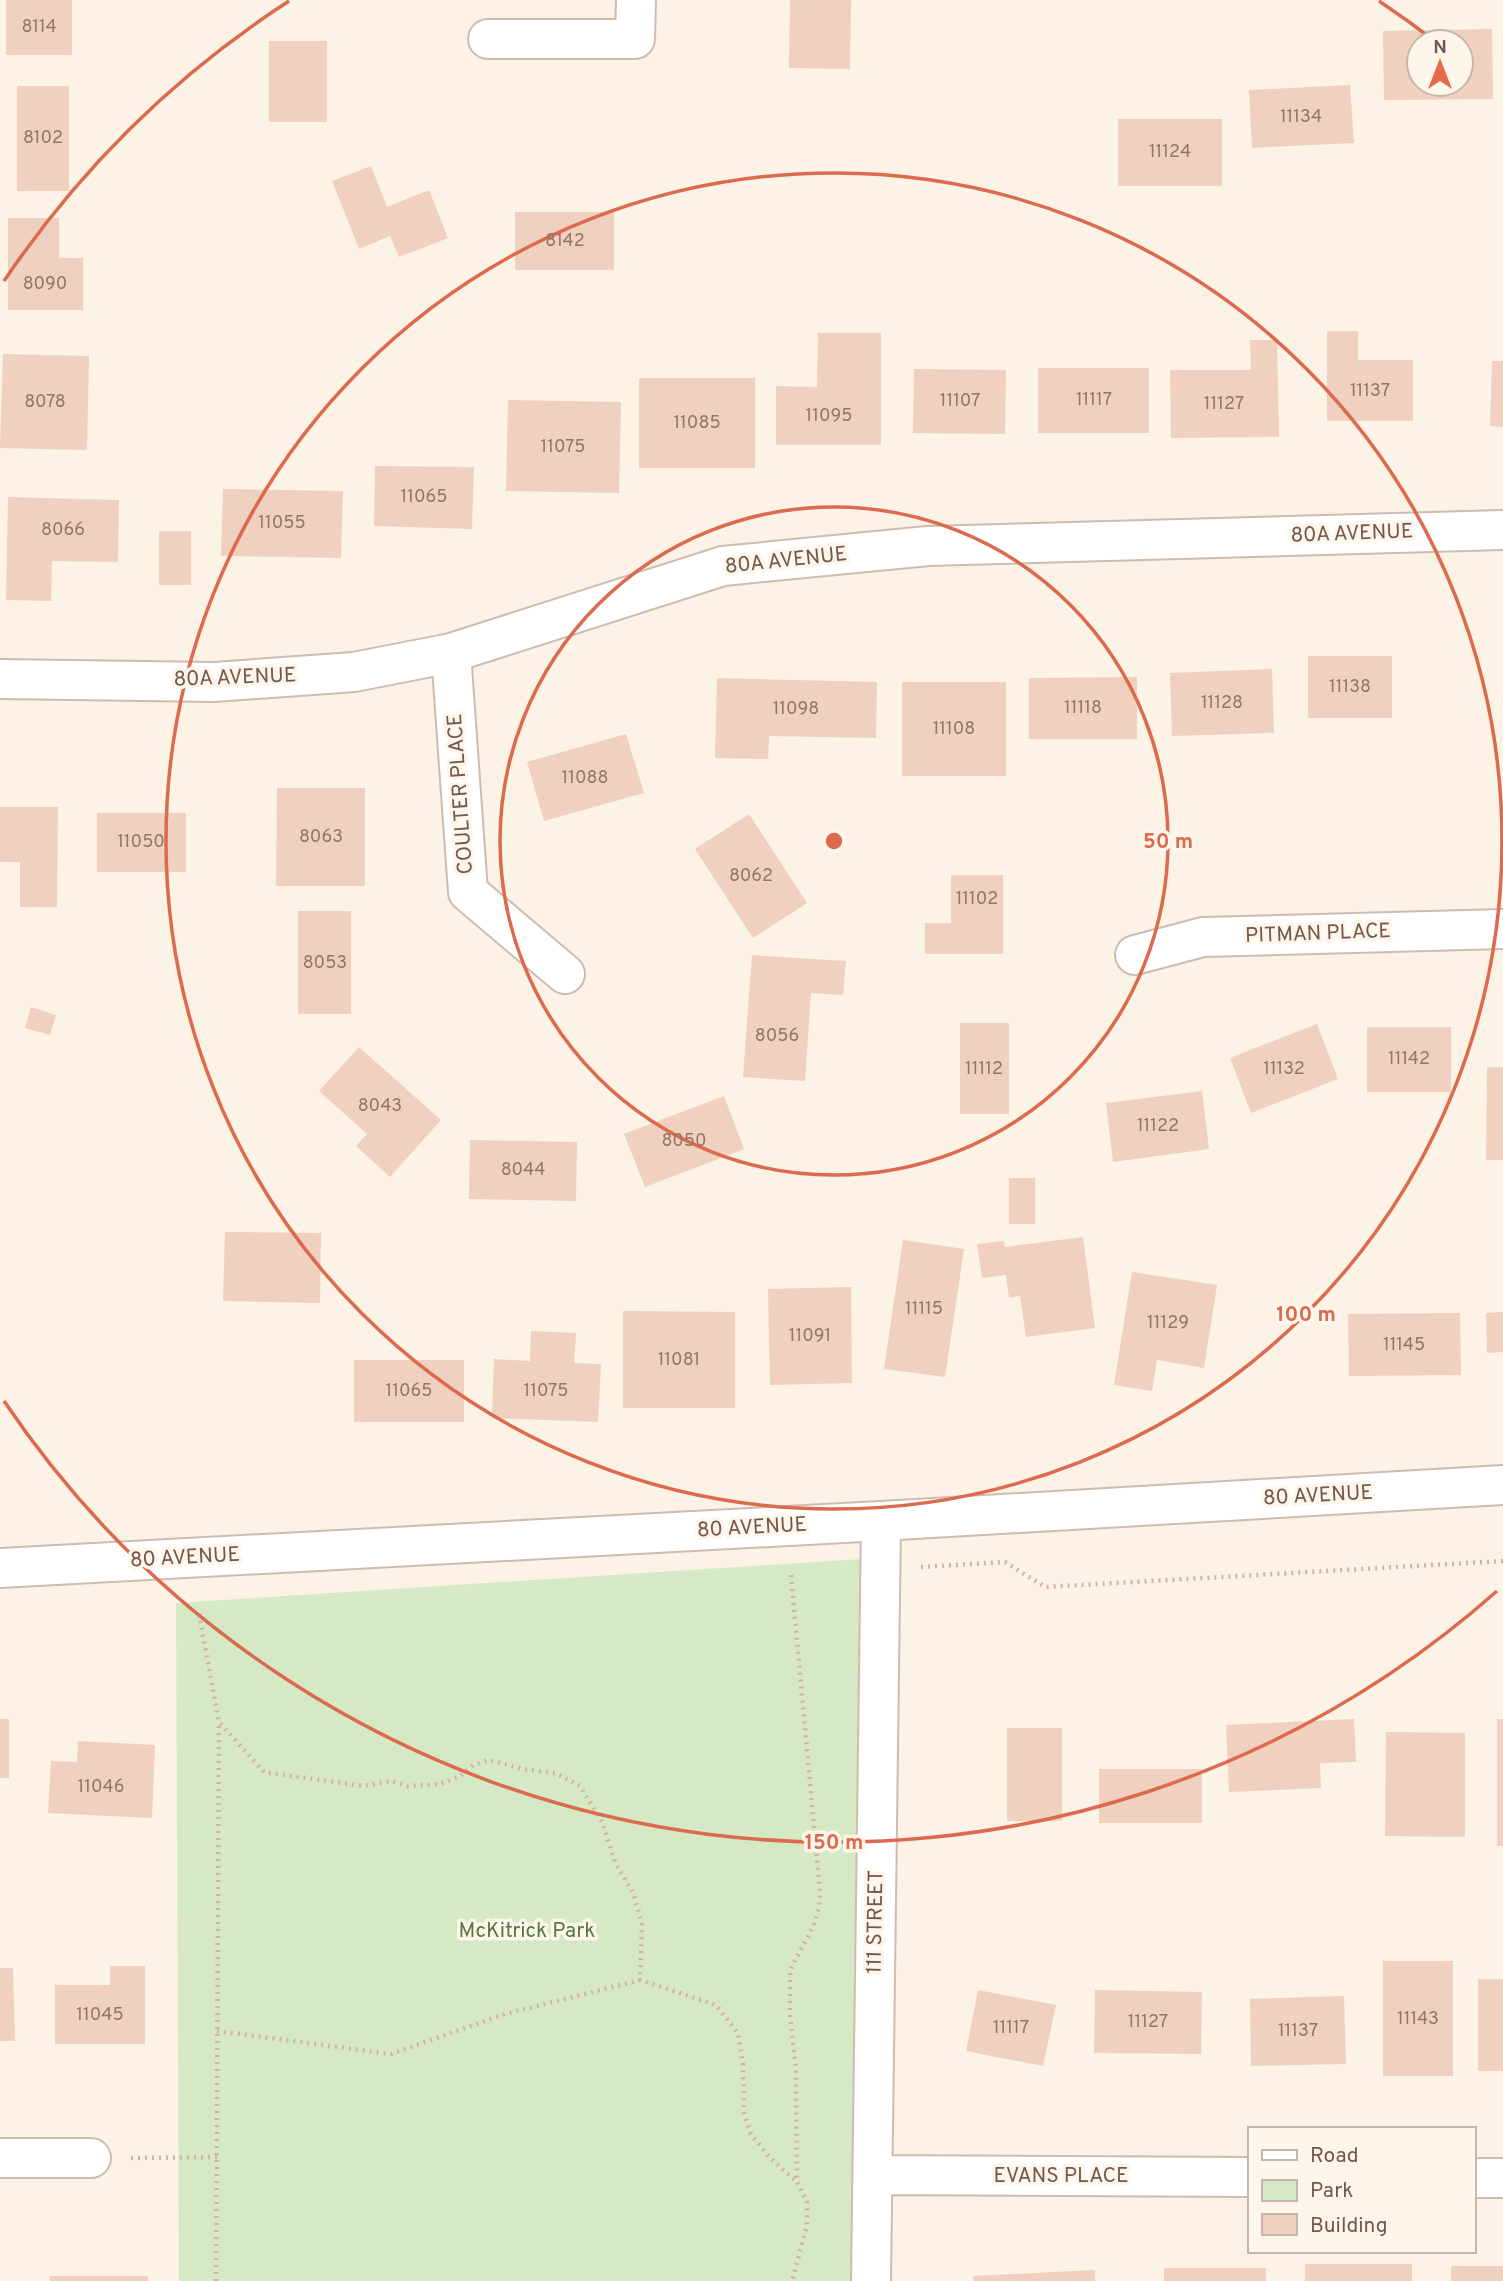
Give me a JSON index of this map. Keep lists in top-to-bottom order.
{
  "streets": {
    "street": [
      "80A AVENUE",
      "COULTER PLACE",
      "PITMAN PLACE",
      "80 AVENUE",
      "111 STREET",
      "EVANS PLACE"
    ]
  },
  "crossings": [
    ["80A AVENUE", "COULTER PLACE"],
    ["80 AVENUE", "111 STREET"],
    ["111 STREET", "EVANS PLACE"]
  ],
  "parks": ["McKitrick Park"],
  "house_numbers": [
    "8114",
    "11134",
    "8102",
    "11124",
    "8142",
    "8090",
    "11137",
    "11117",
    "11107",
    "8078",
    "11127",
    "11095",
    "11085",
    "11075",
    "11065",
    "11055",
    "8066",
    "11138",
    "11128",
    "11118",
    "11098",
    "11108",
    "11088",
    "8063",
    "11050",
    "8062",
    "11102",
    "8053",
    "8056",
    "11142",
    "11112",
    "11132",
    "8043",
    "11122",
    "8050",
    "8044",
    "11115",
    "11129",
    "11091",
    "11145",
    "11081",
    "11065",
    "11075",
    "11046",
    "11045",
    "11143",
    "11127",
    "11117",
    "11137"
  ],
  "legend": ["Road", "Park", "Building"],
  "north": "top",
  "rings": ["50 m", "100 m", "150 m"]
}
